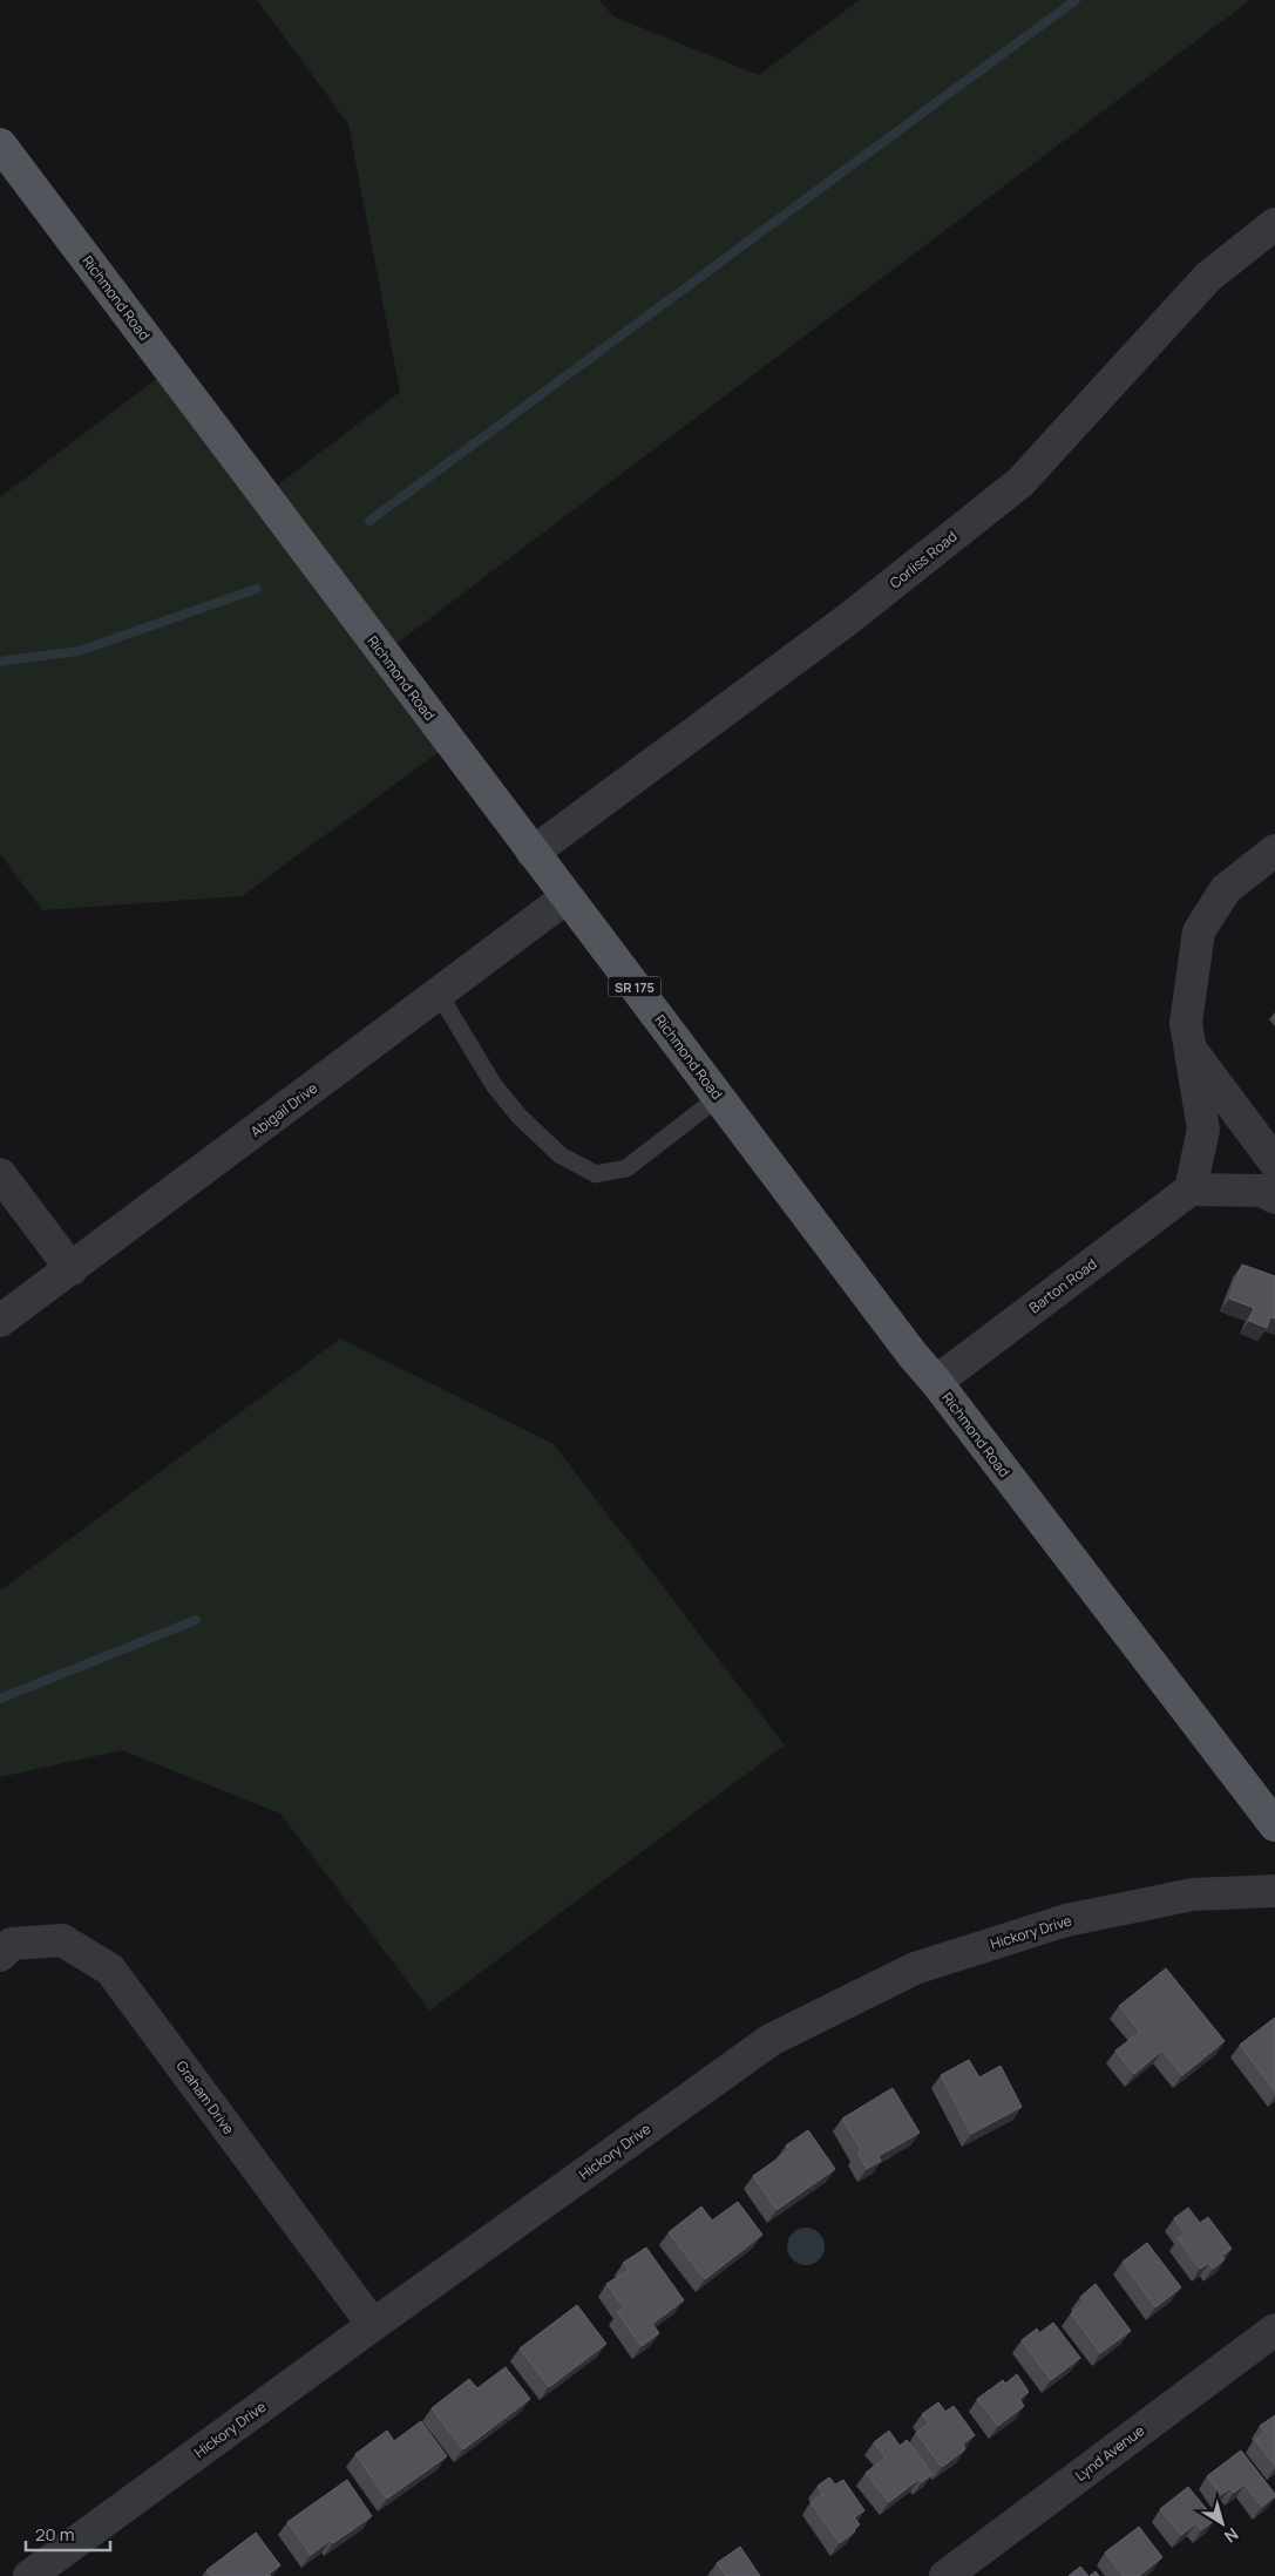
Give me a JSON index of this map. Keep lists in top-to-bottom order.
{
  "streets": {
    "main road": ["Richmond Road", "SR 175"],
    "street": [
      "Corliss Road",
      "Abigail Drive",
      "Barton Road",
      "Hickory Drive",
      "Graham Drive",
      "Lynd Avenue"
    ]
  },
  "crossings": [
    ["Richmond Road", "Corliss Road"],
    ["Richmond Road", "Abigail Drive"],
    ["Richmond Road", "Barton Road"],
    ["Hickory Drive", "Graham Drive"]
  ],
  "scale_bar": "20 m",
  "north": "bottom right"
}
